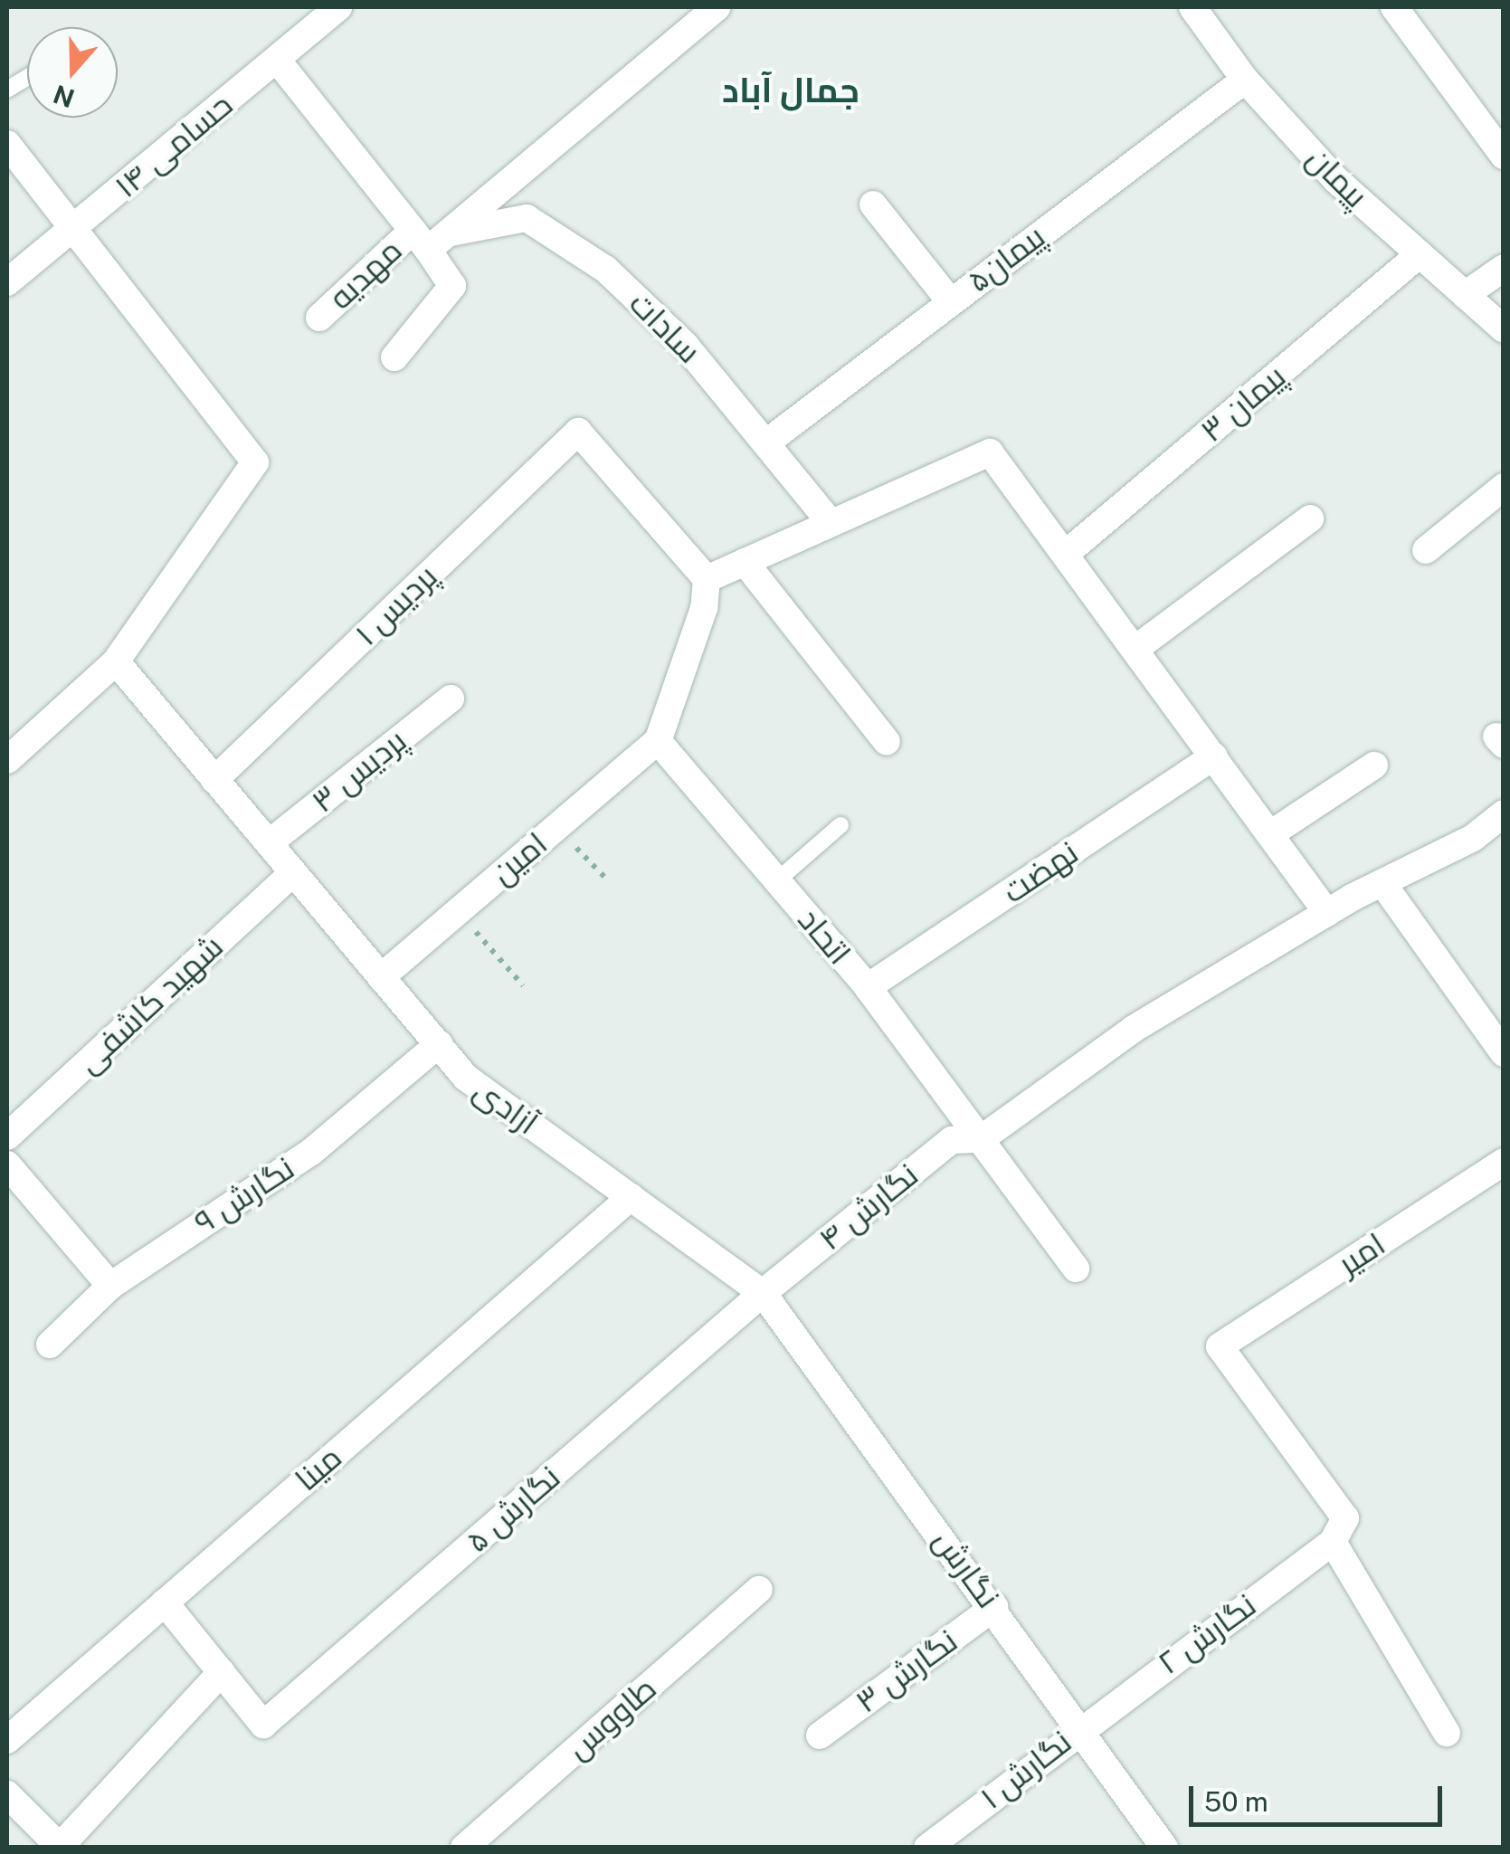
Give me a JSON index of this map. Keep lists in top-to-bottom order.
{
  "streets": {
    "street": [
      "حسامی ۱۴",
      "پیمان",
      "پیمان۵",
      "مهدیه",
      "سادات",
      "پیمان ۳",
      "پردیس ۱",
      "پردیس ۳",
      "امین",
      "نهضت",
      "اتحاد",
      "شهید کاشفی",
      "آزادی",
      "نگارش ۹",
      "نگارش ۴",
      "امیر",
      "مینا",
      "نگارش ۵",
      "نگارش",
      "نگارش ۲",
      "نگارش ۳",
      "طاووس",
      "نگارش ۱"
    ]
  },
  "crossings": [
    ["پیمان", "پیمان۵"],
    ["پیمان", "پیمان ۳"],
    ["پیمان۵", "سادات"],
    ["مهدیه", "سادات"],
    ["پردیس ۱", "آزادی"],
    ["پردیس ۳", "آزادی"],
    ["امین", "اتحاد"],
    ["امین", "آزادی"],
    ["نهضت", "اتحاد"],
    ["اتحاد", "نگارش ۴"],
    ["شهید کاشفی", "آزادی"],
    ["آزادی", "نگارش ۹"],
    ["آزادی", "نگارش ۴"],
    ["آزادی", "مینا"],
    ["آزادی", "نگارش ۵"],
    ["آزادی", "نگارش"],
    ["نگارش ۴", "نگارش ۵"],
    ["نگارش ۴", "نگارش"],
    ["امیر", "نگارش ۲"],
    ["نگارش ۵", "نگارش"],
    ["نگارش", "نگارش ۲"],
    ["نگارش", "نگارش ۳"],
    ["نگارش", "نگارش ۱"],
    ["نگارش ۲", "نگارش ۱"]
  ],
  "districts": ["جمال آباد"],
  "scale_bar": "50 m",
  "north": "bottom"
}
